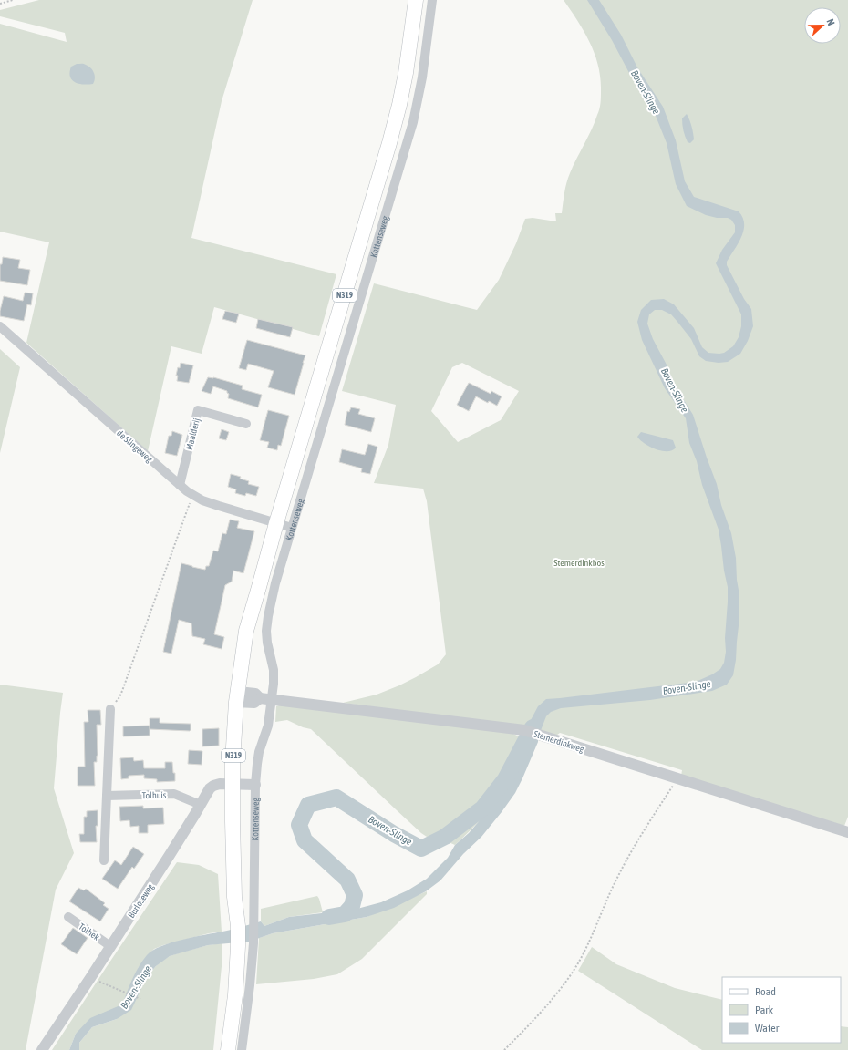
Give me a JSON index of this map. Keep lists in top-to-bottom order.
{
  "streets": {
    "main road": ["Kottenseweg", "N319"],
    "street": [
      "Maalderij",
      "de Slingeweg",
      "Stemerdinkweg",
      "Tolhuis",
      "Burloseweg",
      "Tolhek"
    ]
  },
  "crossings": [
    ["Kottenseweg", "de Slingeweg"],
    ["Kottenseweg", "Stemerdinkweg"],
    ["Kottenseweg", "Burloseweg"],
    ["Maalderij", "de Slingeweg"],
    ["Tolhuis", "Burloseweg"],
    ["Burloseweg", "Tolhek"]
  ],
  "water": ["Boven-Slinge"],
  "parks": ["Stemerdinkbos"],
  "legend": ["Road", "Park", "Water"],
  "north": "right"
}
